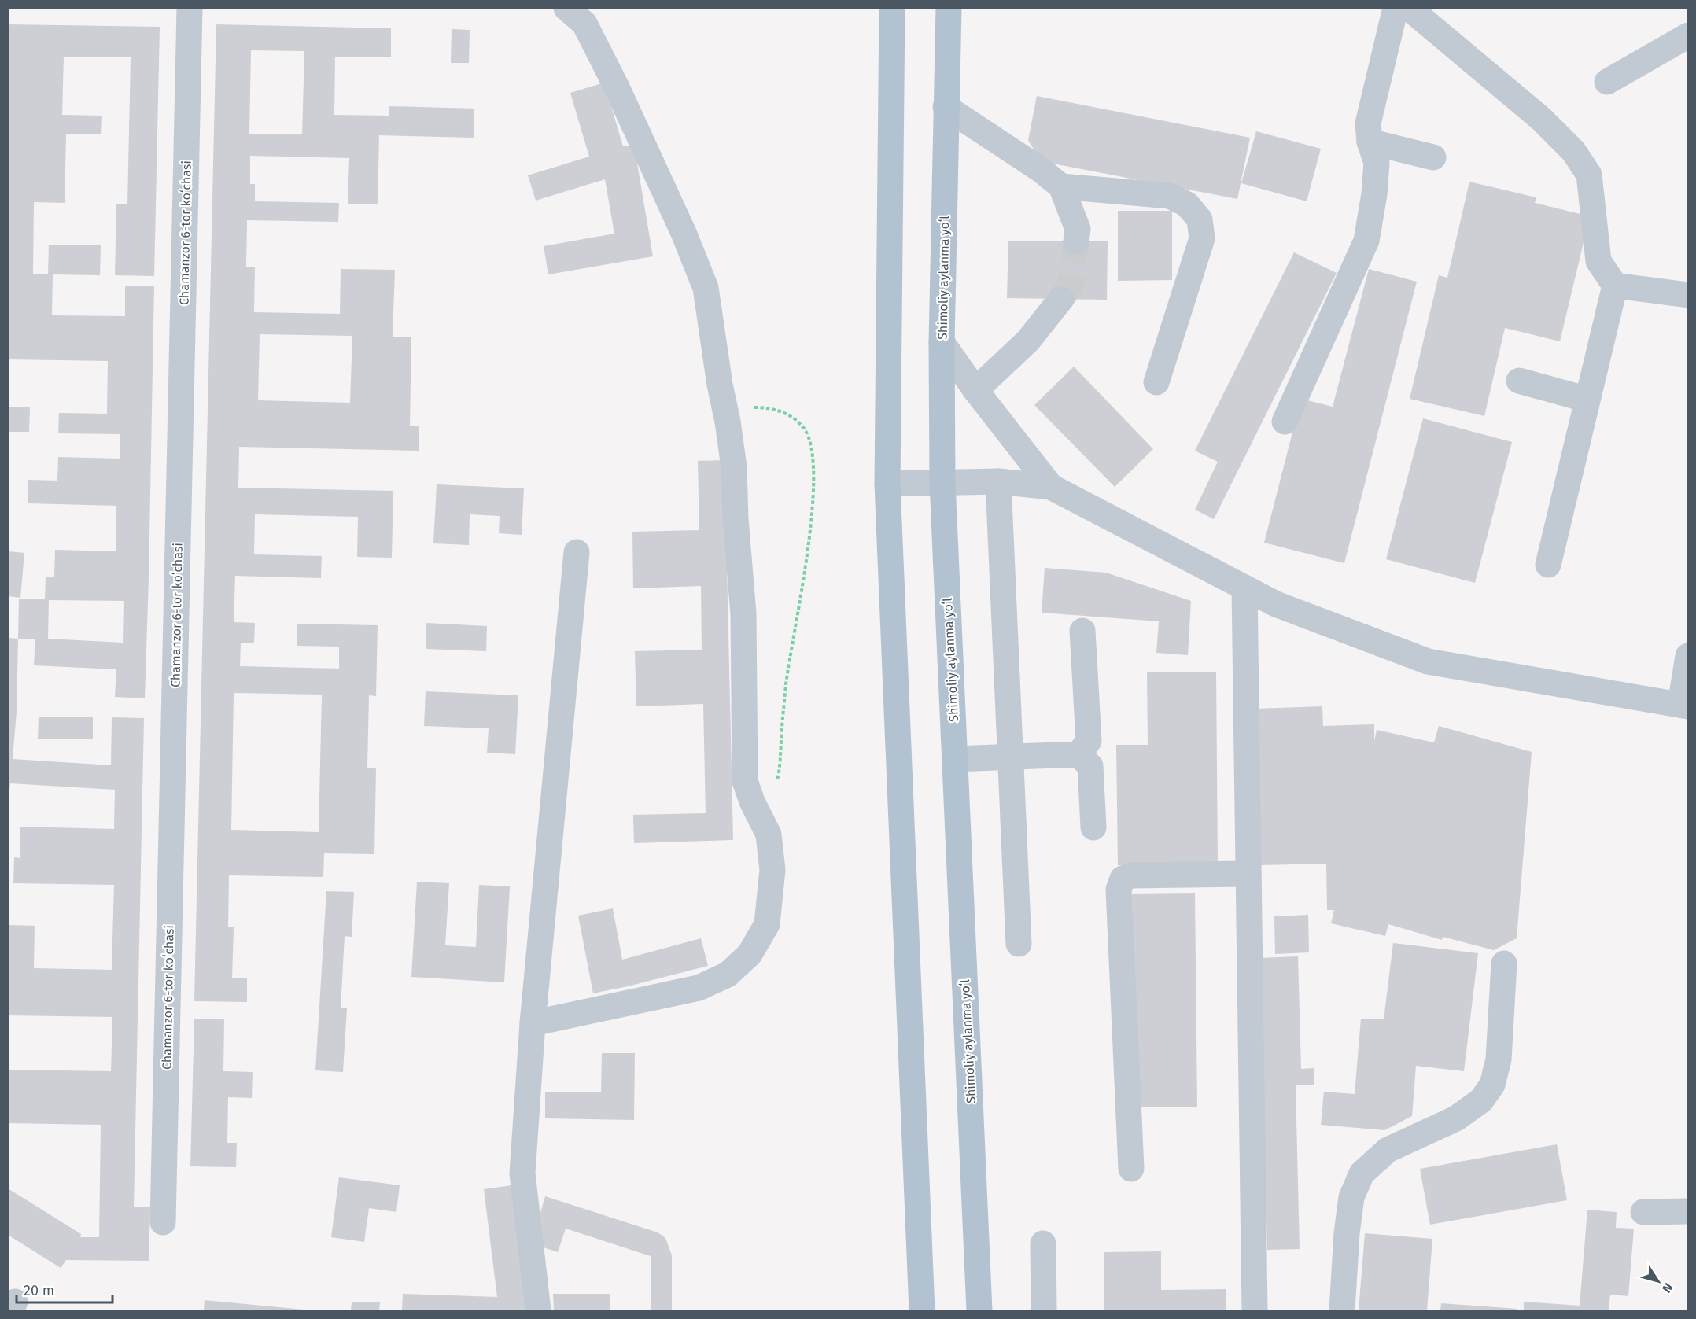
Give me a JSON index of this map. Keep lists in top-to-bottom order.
{
  "streets": {
    "main road": ["Shimoliy aylanma yoʻl"],
    "street": ["Chamanzor 6-tor koʻchasi"]
  },
  "scale_bar": "20 m",
  "north": "bottom right"
}
